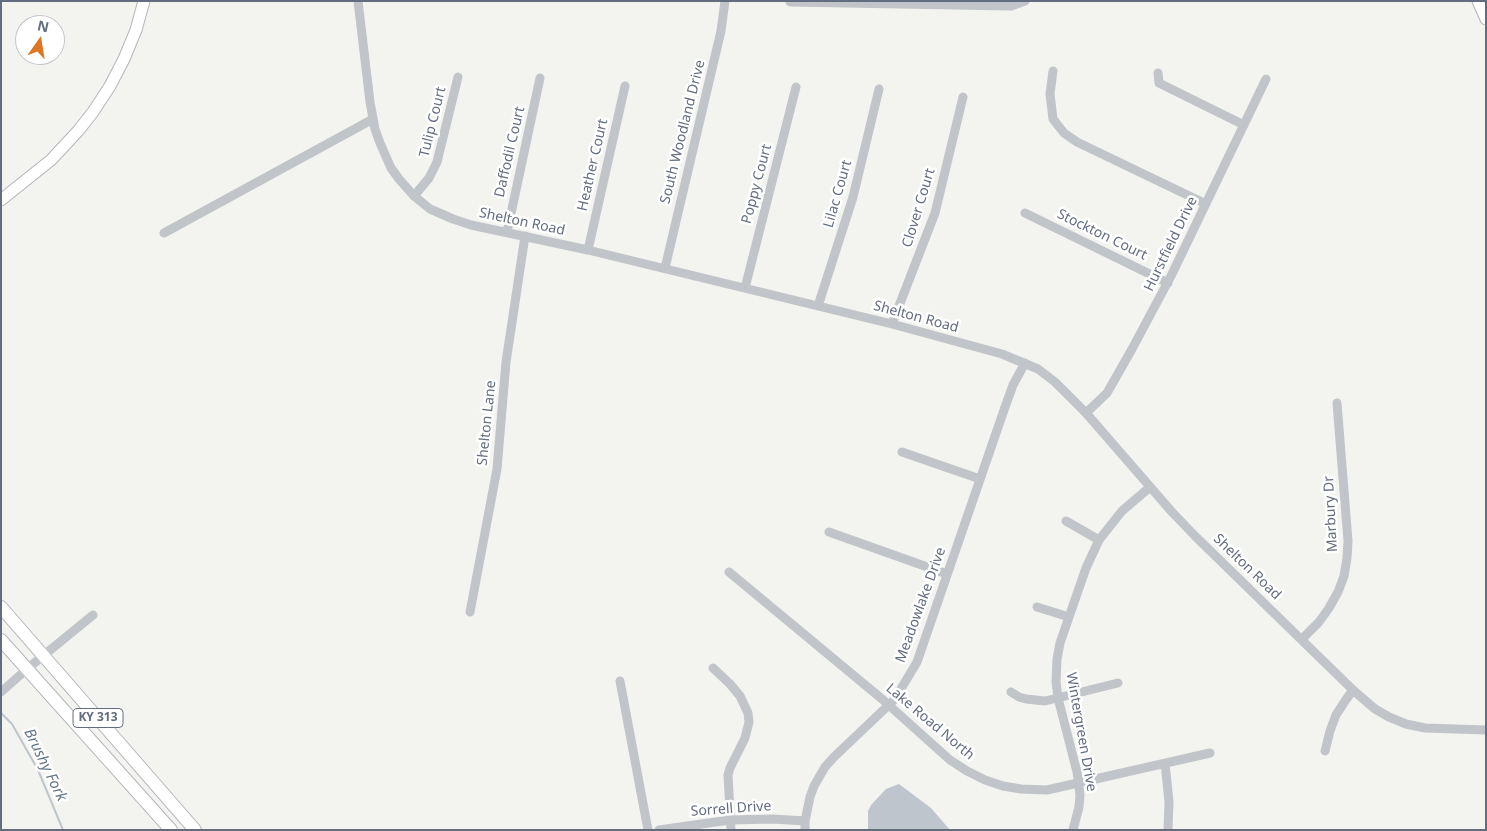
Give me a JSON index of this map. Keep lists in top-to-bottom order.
{
  "streets": {
    "highway": ["KY 313"],
    "street": [
      "Tulip Court",
      "South Woodland Drive",
      "Daffodil Court",
      "Heather Court",
      "Poppy Court",
      "Lilac Court",
      "Clover Court",
      "Shelton Road",
      "Stockton Court",
      "Hurstfield Drive",
      "Shelton Lane",
      "Marbury Dr",
      "Meadowlake Drive",
      "Lake Road North",
      "Wintergreen Drive",
      "Sorrell Drive"
    ]
  },
  "crossings": [
    ["Tulip Court", "Shelton Road"],
    ["South Woodland Drive", "Shelton Road"],
    ["Daffodil Court", "Shelton Road"],
    ["Heather Court", "Shelton Road"],
    ["Poppy Court", "Shelton Road"],
    ["Lilac Court", "Shelton Road"],
    ["Clover Court", "Shelton Road"],
    ["Shelton Road", "Hurstfield Drive"],
    ["Shelton Road", "Shelton Lane"],
    ["Shelton Road", "Marbury Dr"],
    ["Shelton Road", "Meadowlake Drive"],
    ["Shelton Road", "Wintergreen Drive"],
    ["Stockton Court", "Hurstfield Drive"],
    ["Meadowlake Drive", "Lake Road North"],
    ["Meadowlake Drive", "Sorrell Drive"],
    ["Lake Road North", "Wintergreen Drive"]
  ],
  "water": ["Brushy Fork"],
  "north": "top"
}
